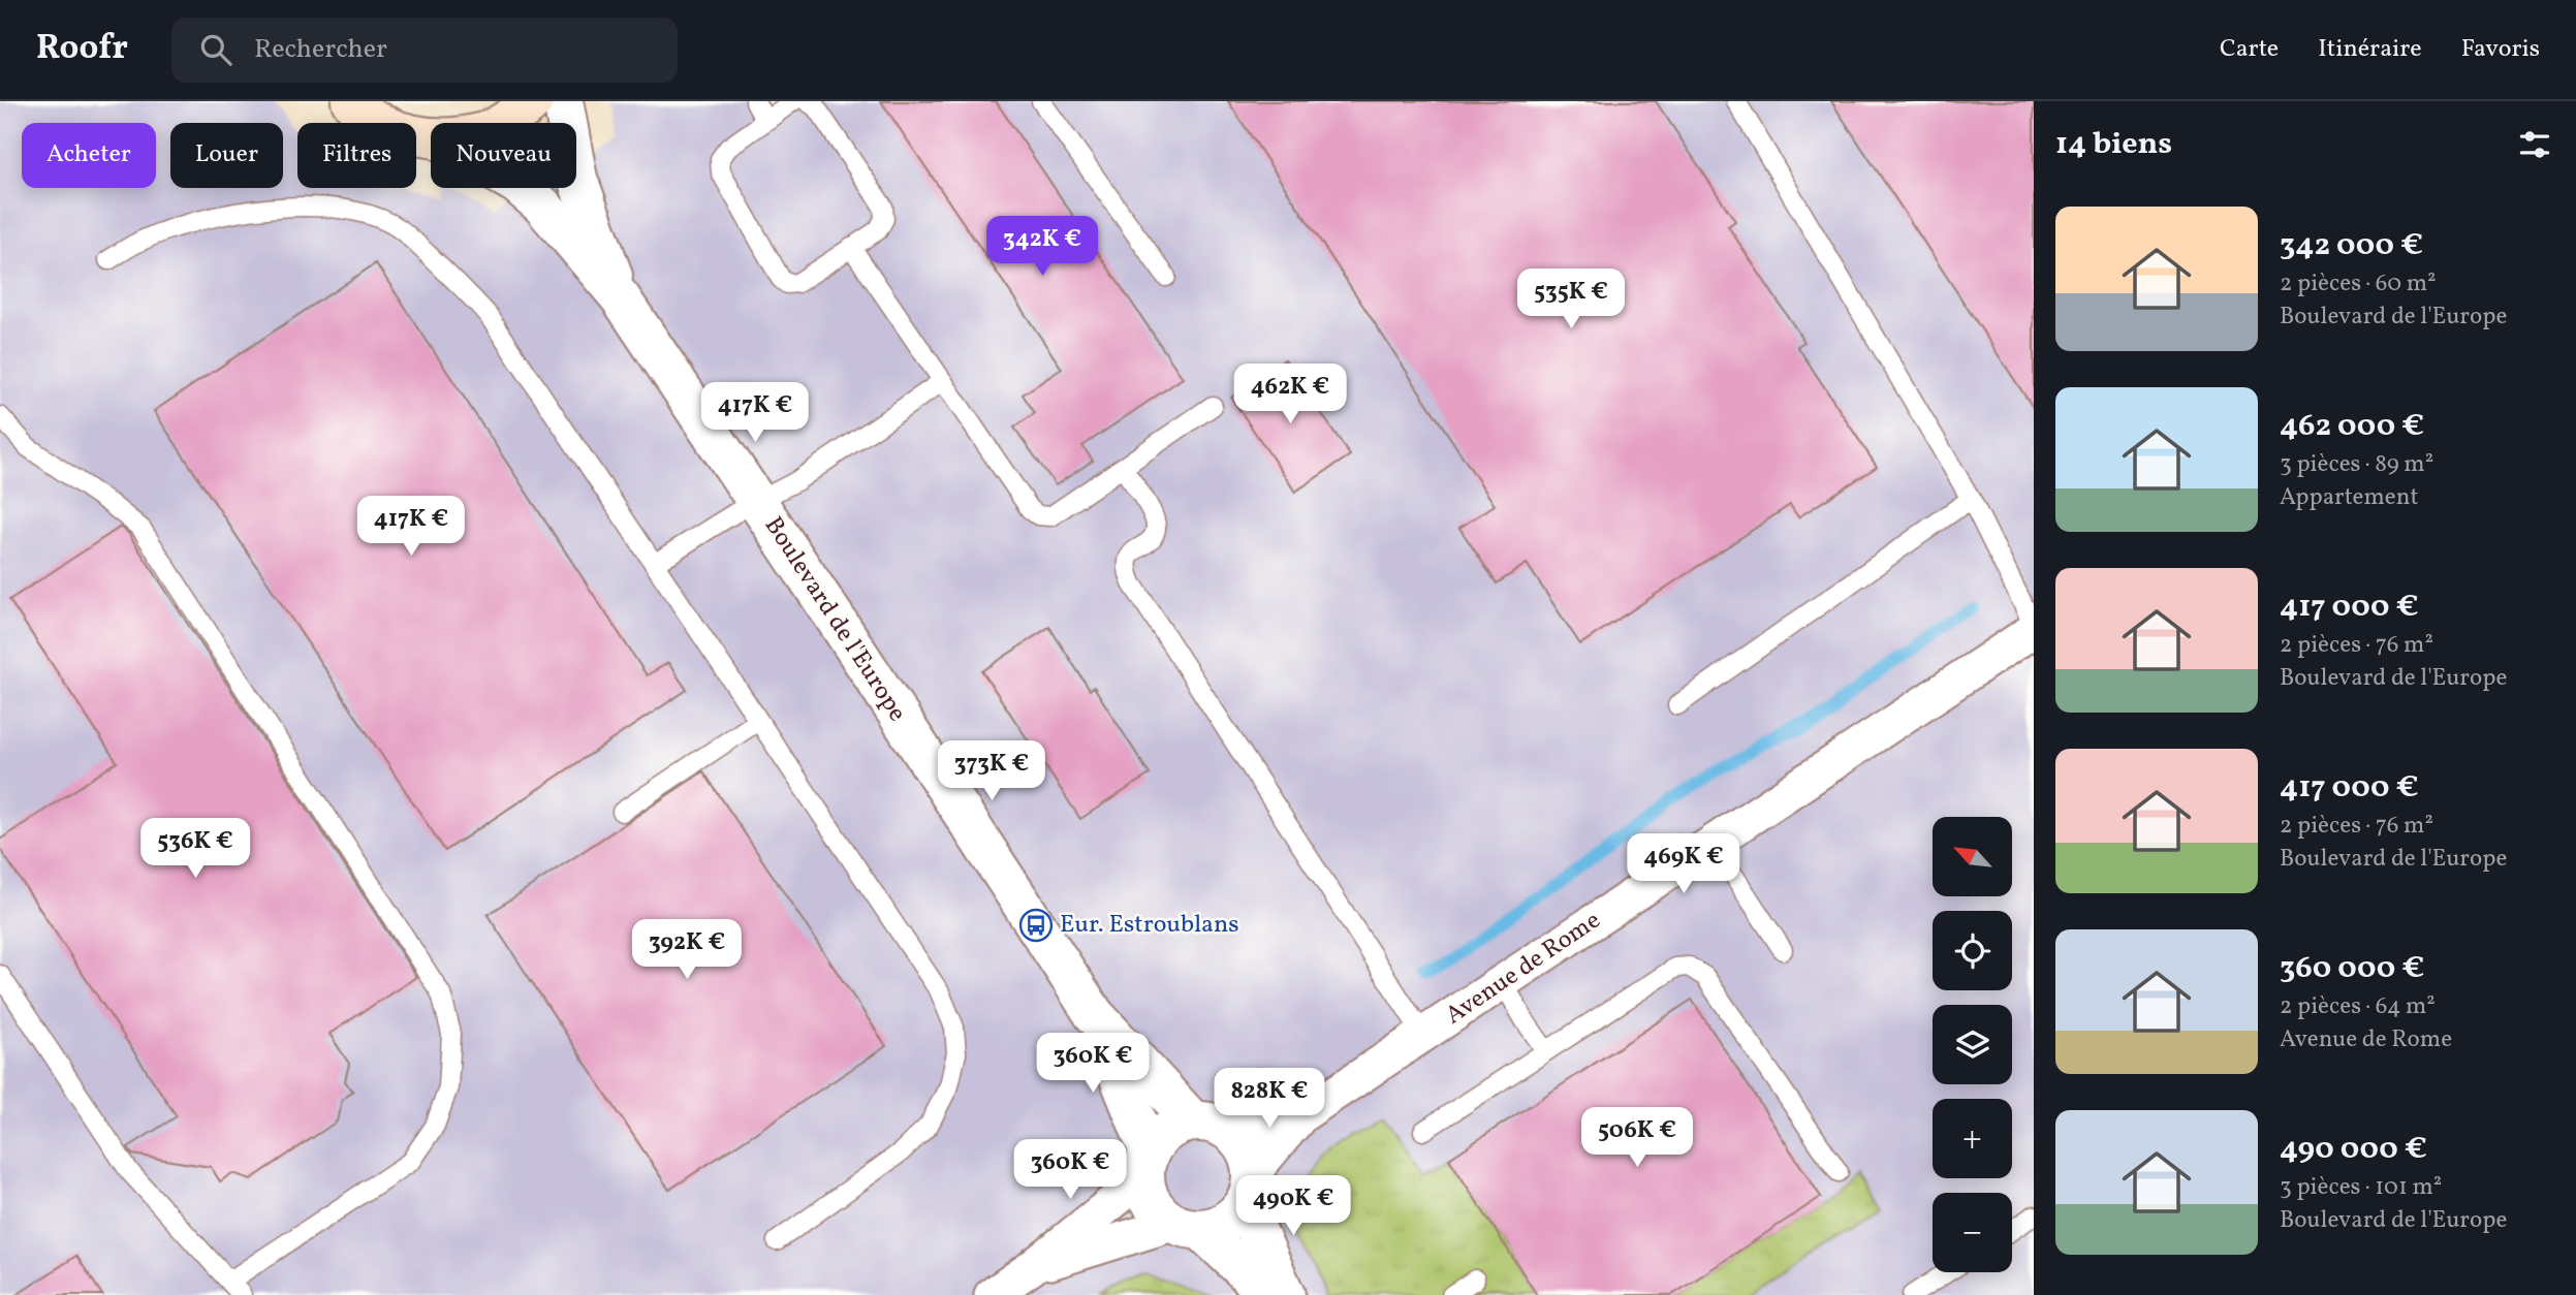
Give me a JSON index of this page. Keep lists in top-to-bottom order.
{
  "streets": {
    "street": ["Boulevard de l'Europe", "Avenue de Rome"]
  },
  "crossings": [
    ["Boulevard de l'Europe", "Avenue de Rome"]
  ],
  "places": {
    "bus stop": ["Eur. Estroublans"]
  },
  "north": "top left",
  "page": {
    "header": "Roofr",
    "search": "Rechercher",
    "nav": ["Carte", "Itinéraire", "Favoris"],
    "heading": "14 biens",
    "chip": [
      "Acheter",
      "Louer",
      "Filtres",
      "Nouveau"
    ],
    "list": [
      {
        "name": "342 000 €",
        "note": "2 pièces · 60 m² · Boulevard de l'Europe"
      },
      {
        "name": "462 000 €",
        "note": "3 pièces · 89 m² · Appartement"
      },
      {
        "name": "417 000 €",
        "note": "2 pièces · 76 m² · Boulevard de l'Europe"
      },
      {
        "name": "417 000 €",
        "note": "2 pièces · 76 m² · Boulevard de l'Europe"
      },
      {
        "name": "360 000 €",
        "note": "2 pièces · 64 m² · Avenue de Rome"
      },
      {
        "name": "490 000 €",
        "note": "3 pièces · 101 m² · Boulevard de l'Europe"
      }
    ],
    "price": [
      "342K €",
      "535K €",
      "462K €",
      "417K €",
      "417K €",
      "373K €",
      "536K €",
      "469K €",
      "392K €",
      "360K €",
      "828K €",
      "506K €",
      "360K €",
      "490K €"
    ],
    "map_buttons": ["+", "−"]
  }
}
